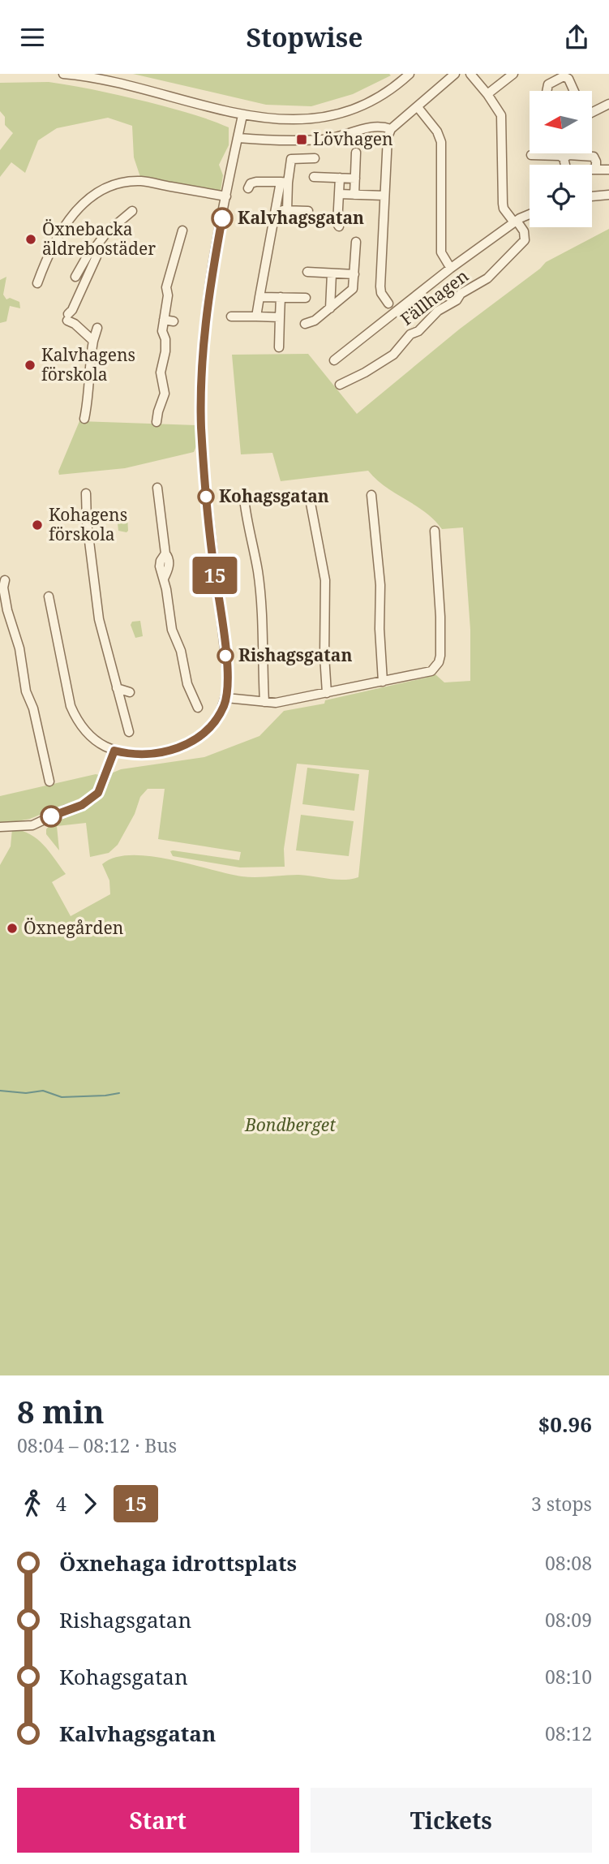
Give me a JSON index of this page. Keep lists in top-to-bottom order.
{
  "streets": {
    "street": ["Fällhagen"]
  },
  "parks": ["Bondberget"],
  "places": {
    "transit": ["Lövhagen"],
    "other": [
      "Kalvhagsgatan",
      "Öxnebacka äldrebostäder",
      "Kalvhagens förskola",
      "Kohagsgatan",
      "Kohagens förskola",
      "Rishagsgatan",
      "Öxnegården"
    ]
  },
  "lines": ["bus line 15"],
  "north": "left",
  "page": {
    "header": "Stopwise",
    "on_map": "15",
    "heading": ["8 min", "08:04 – 08:12 · Bus", "$0.96"],
    "legs": ["4", "15", "3 stops"],
    "list": [
      {
        "name": "Öxnehaga idrottsplats",
        "value": "08:08"
      },
      {
        "name": "Rishagsgatan",
        "value": "08:09"
      },
      {
        "name": "Kohagsgatan",
        "value": "08:10"
      },
      {
        "name": "Kalvhagsgatan",
        "value": "08:12"
      }
    ],
    "buttons": ["Start", "Tickets"]
  }
}
